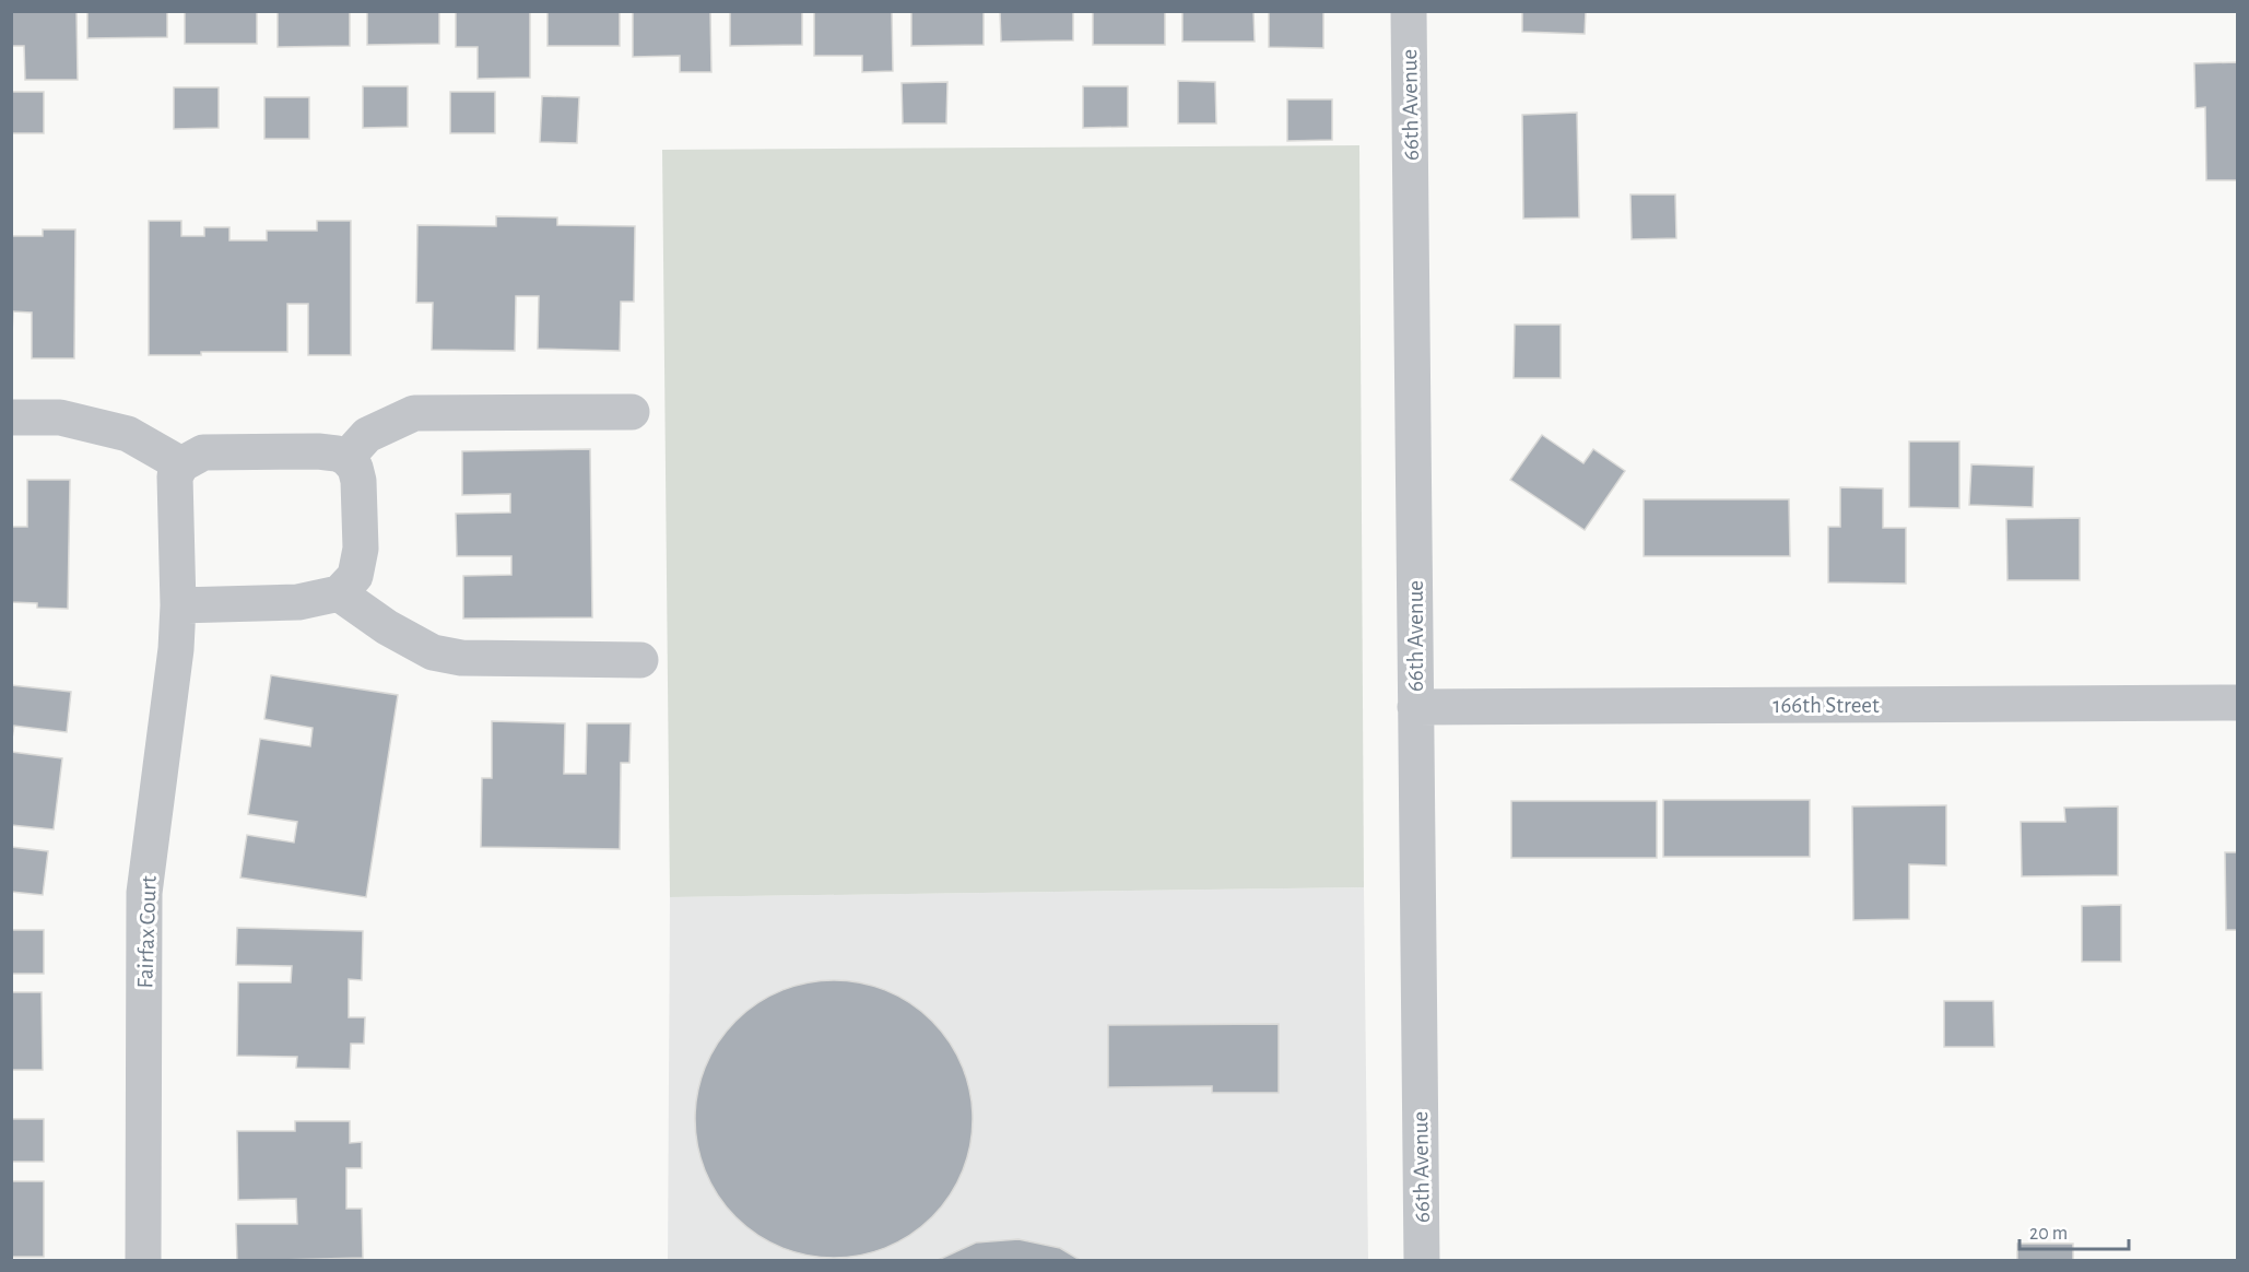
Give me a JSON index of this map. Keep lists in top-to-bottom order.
{
  "streets": {
    "street": ["66th Avenue", "166th Street", "Fairfax Court"]
  },
  "crossings": [
    ["66th Avenue", "166th Street"]
  ],
  "scale_bar": "20 m"
}
